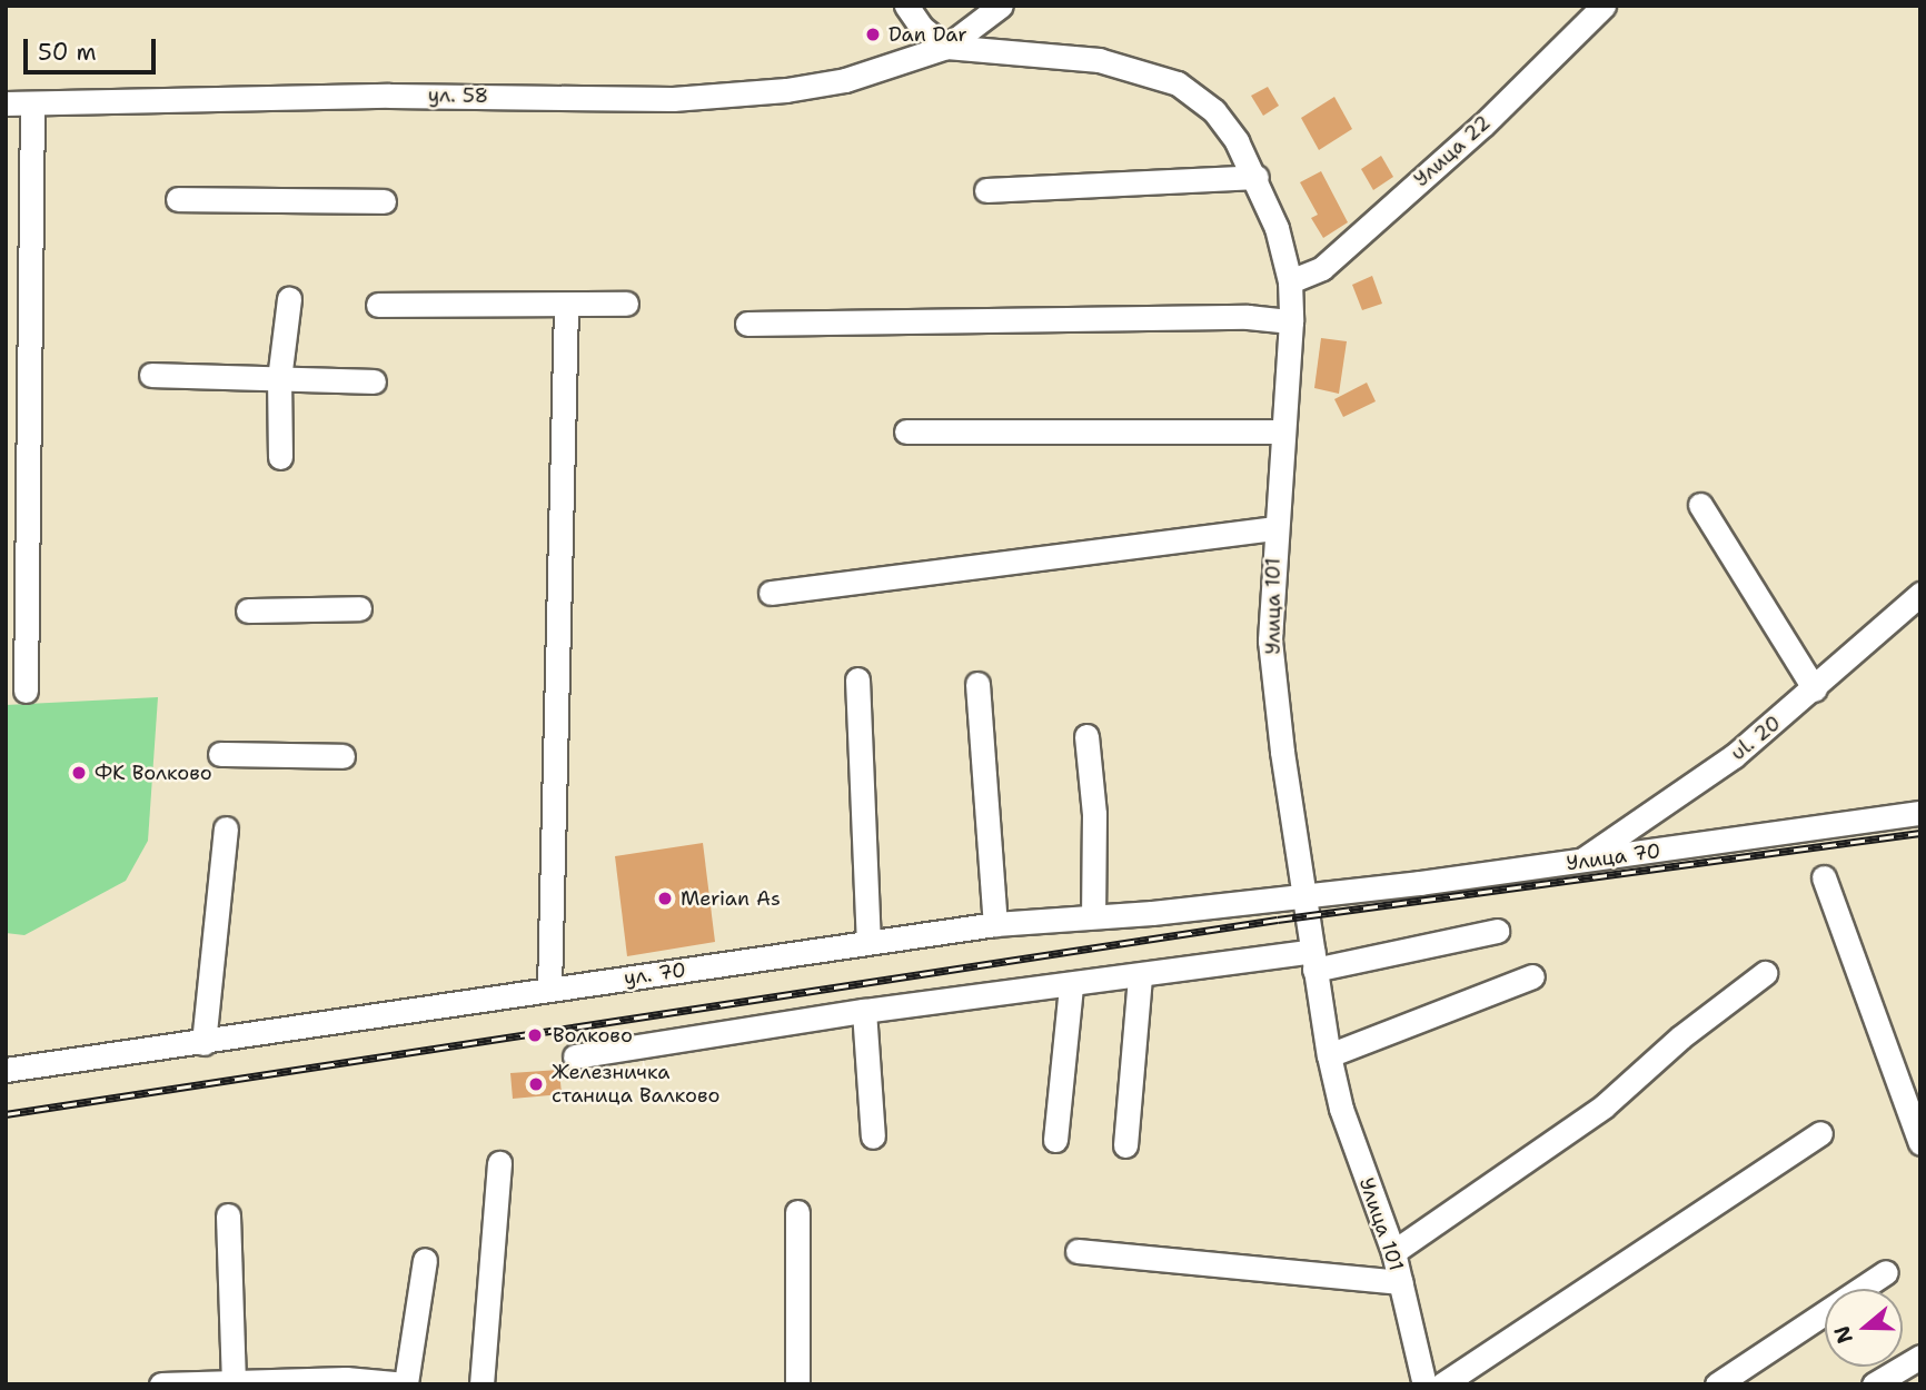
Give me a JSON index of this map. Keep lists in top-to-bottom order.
{
  "streets": {
    "street": [
      "ул. 58",
      "Улица 22",
      "Улица 101",
      "ul. 20",
      "Улица 70",
      "ул. 70"
    ]
  },
  "crossings": [
    ["ул. 58", "Улица 101"],
    ["Улица 22", "Улица 101"],
    ["Улица 101", "Улица 70"],
    ["Улица 101", "ул. 70"],
    ["ul. 20", "Улица 70"],
    ["Улица 70", "ул. 70"]
  ],
  "places": [
    "Dan Dar",
    "ФК Волково",
    "Merian As",
    "Волково",
    "Железничка станица Валково"
  ],
  "scale_bar": "50 m",
  "north": "left"
}
